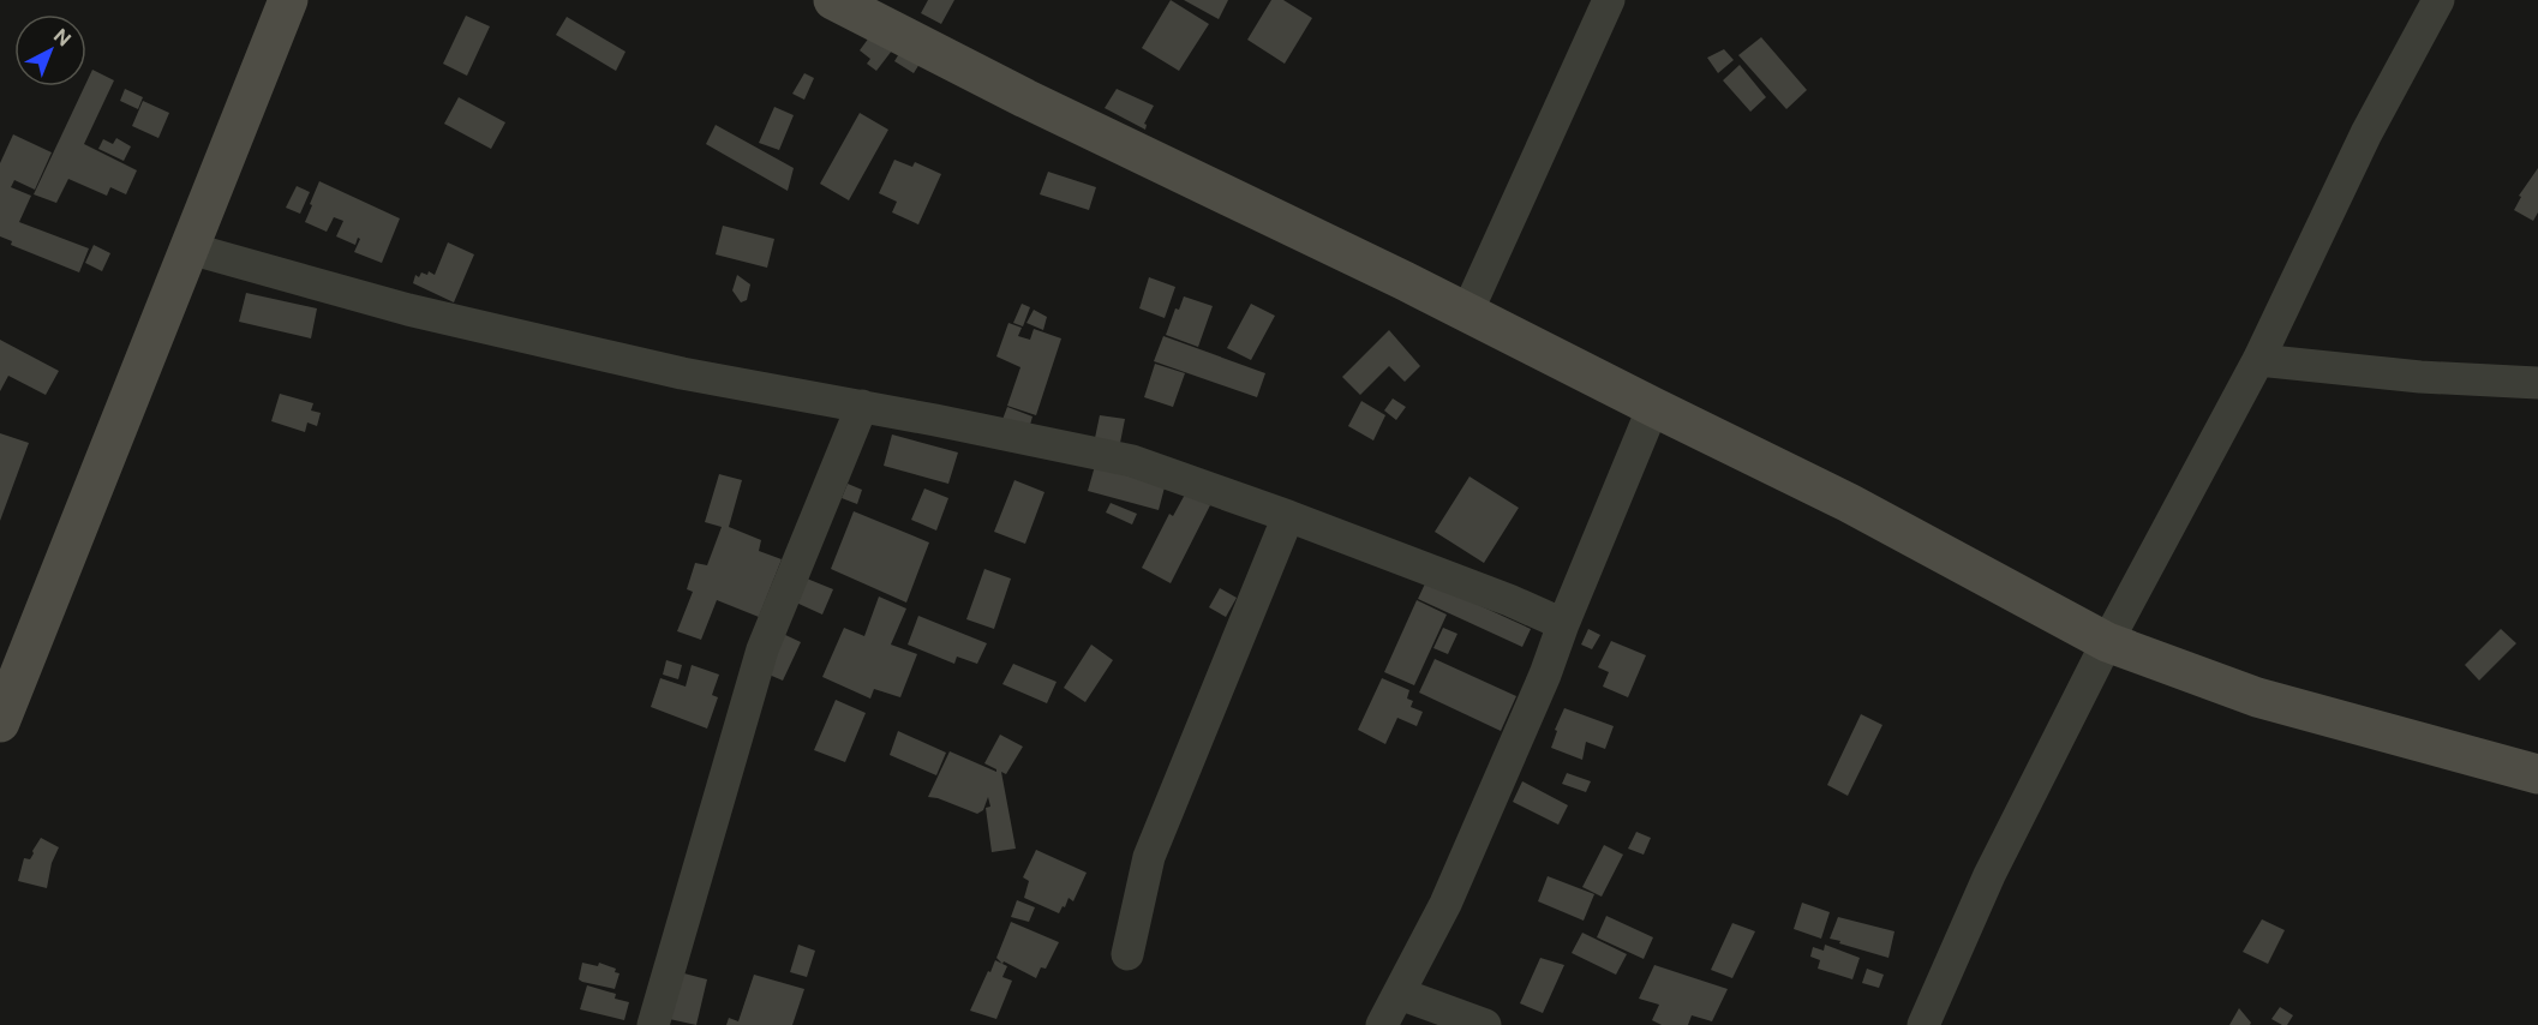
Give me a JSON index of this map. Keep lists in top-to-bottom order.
{
  "north": "top right"
}
